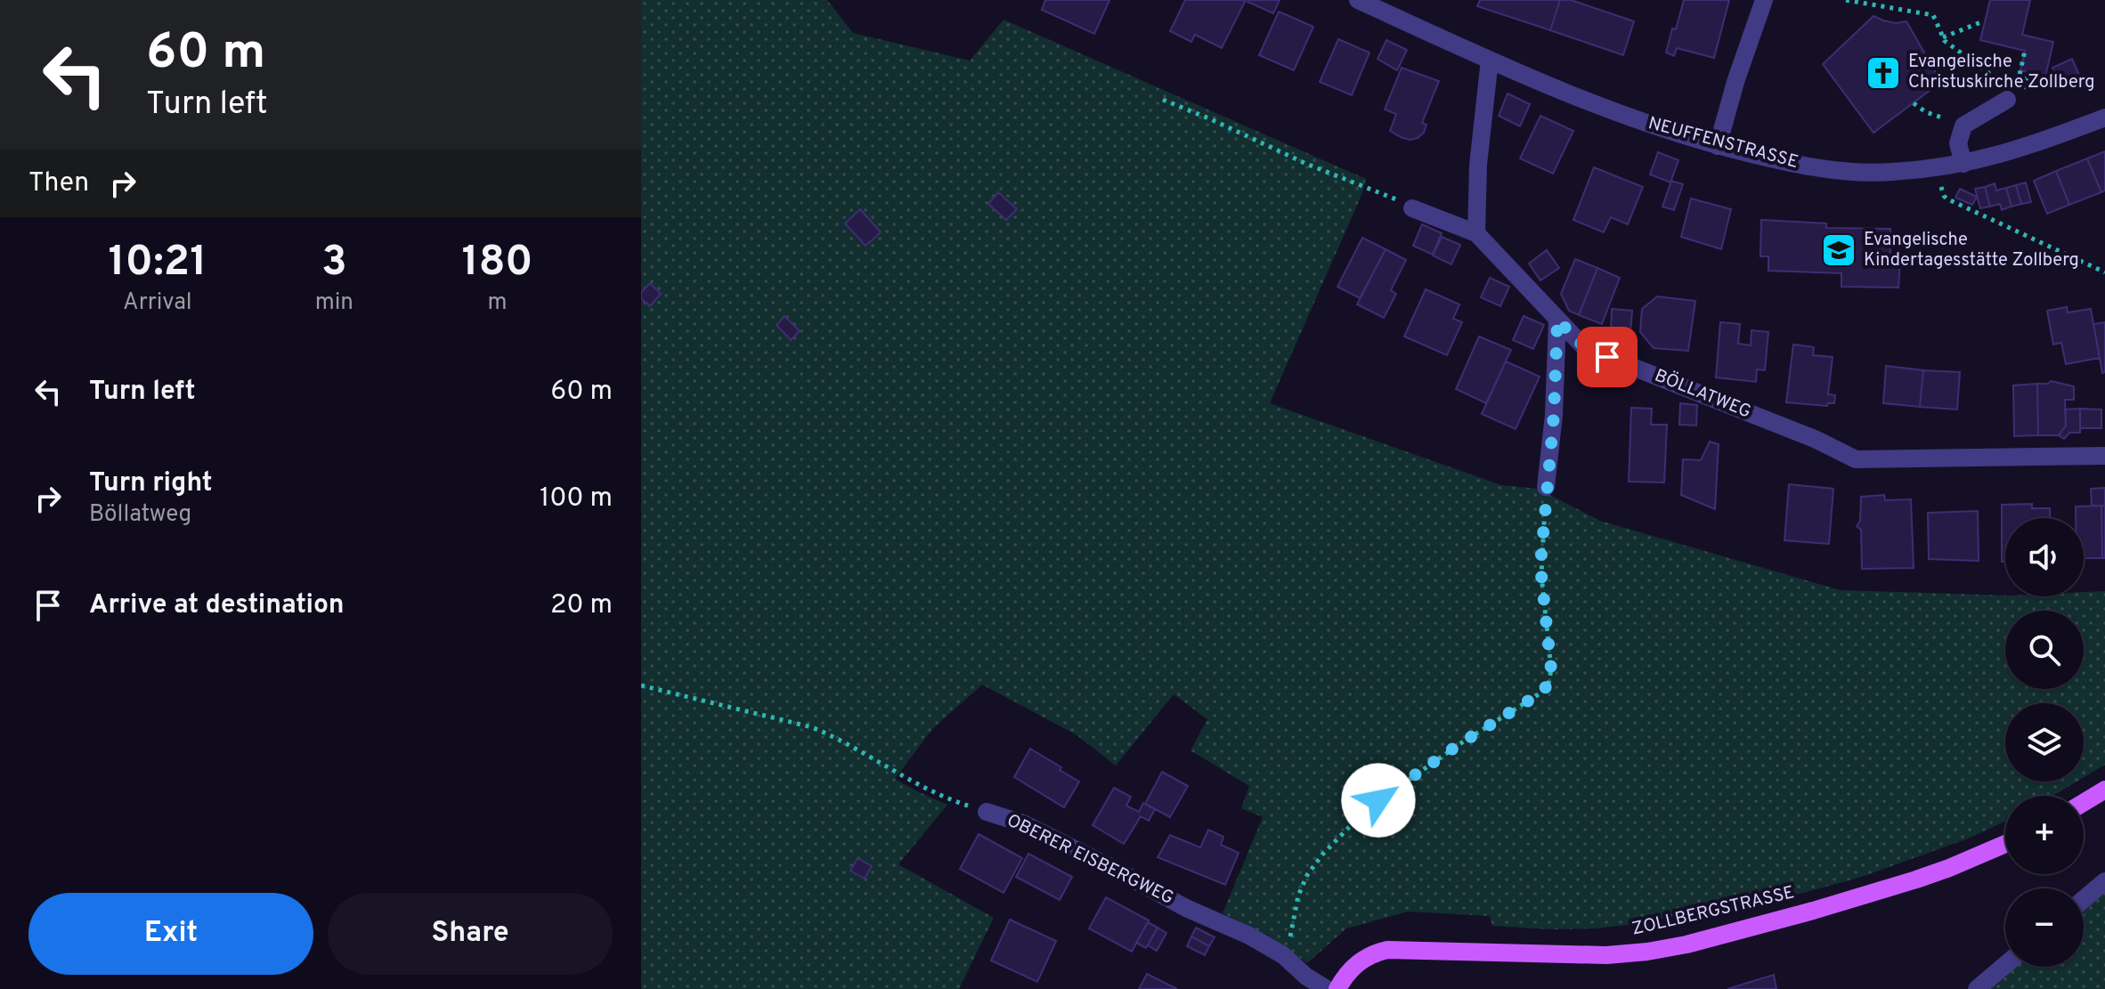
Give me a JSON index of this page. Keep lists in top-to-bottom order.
{
  "streets": {
    "main road": ["ZOLLBERGSTRASSE"],
    "street": ["NEUFFENSTRASSE", "BÖLLATWEG", "OBERER EISBERGWEG"]
  },
  "places": {
    "church": ["Evangelische Christuskirche Zollberg"],
    "school or university": ["Evangelische Kindertagesstätte Zollberg"]
  },
  "page": {
    "turn": ["60 m", "Turn left"],
    "then": "Then",
    "eta": [
      "10:21",
      "Arrival",
      "3",
      "min",
      "180",
      "m"
    ],
    "list": [
      {
        "name": "Turn left",
        "value": "60 m"
      },
      {
        "name": "Turn right",
        "note": "Böllatweg",
        "value": "100 m"
      },
      {
        "name": "Arrive at destination",
        "value": "20 m"
      }
    ],
    "map_buttons": ["+", "−"],
    "buttons": ["Exit", "Share"]
  }
}
